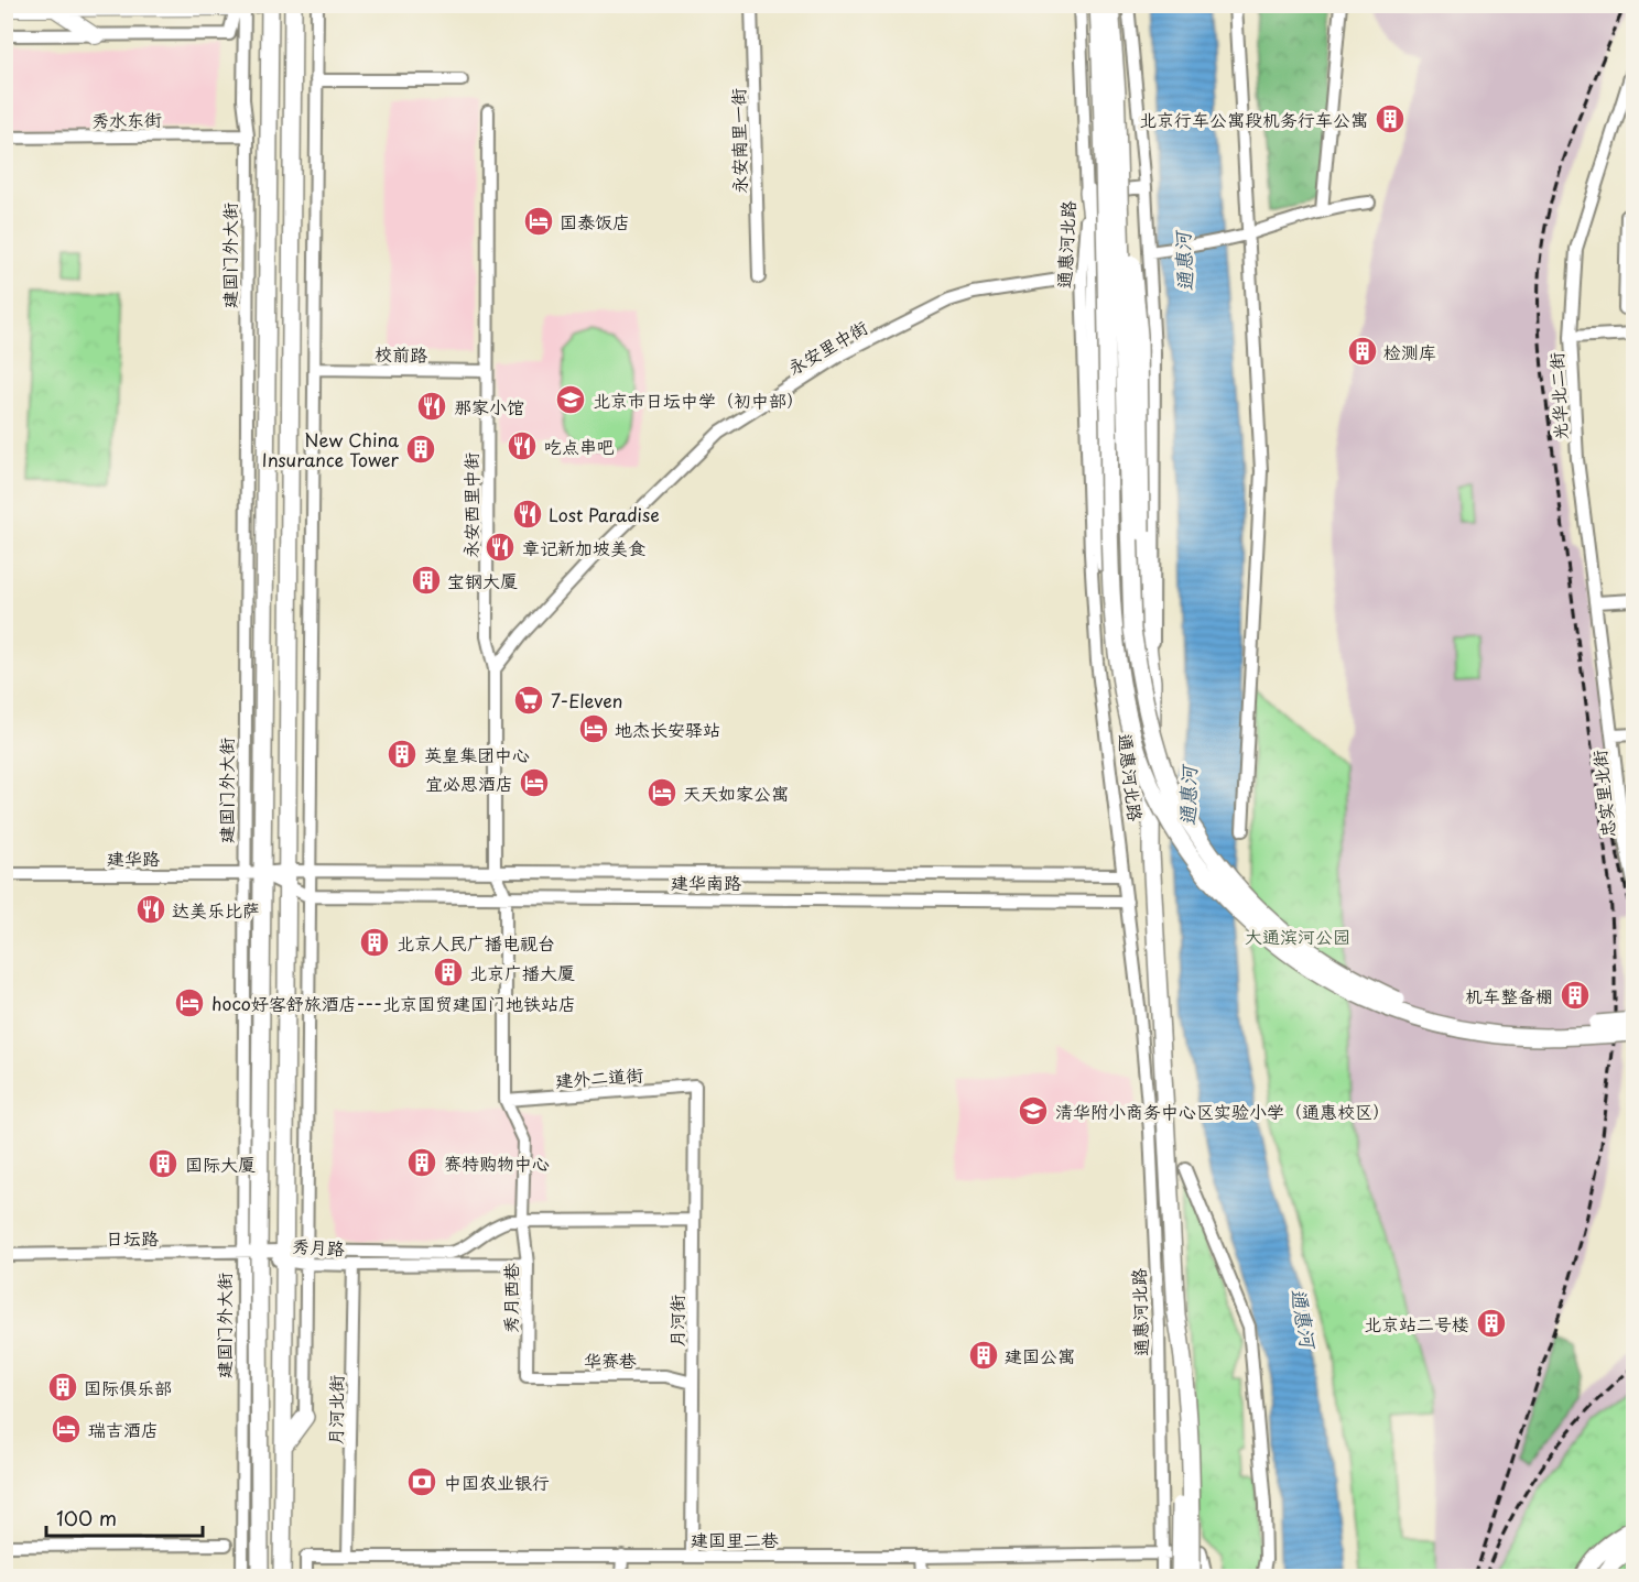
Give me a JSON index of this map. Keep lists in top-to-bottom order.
{
  "streets": {
    "highway": ["通惠河北路", "建国门外大街"],
    "street": [
      "秀水东街",
      "永安南里一街",
      "永安里中街",
      "校前路",
      "光华北二街",
      "永安西里中街",
      "忠实里北街",
      "建华路",
      "建华南路",
      "建外二道街",
      "日坛路",
      "秀月路",
      "秀月西巷",
      "月河街",
      "华赛巷",
      "月河北街",
      "建国里二巷"
    ]
  },
  "crossings": [
    ["秀水东街", "建国门外大街"],
    ["通惠河北路", "永安里中街"],
    ["通惠河北路", "建华南路"],
    ["通惠河北路", "建国里二巷"],
    ["建国门外大街", "建华路"],
    ["建国门外大街", "日坛路"],
    ["建国门外大街", "秀月路"],
    ["永安里中街", "永安西里中街"],
    ["校前路", "永安西里中街"],
    ["光华北二街", "忠实里北街"],
    ["永安西里中街", "建华南路"],
    ["建外二道街", "秀月西巷"],
    ["建外二道街", "月河街"],
    ["日坛路", "秀月路"],
    ["秀月路", "秀月西巷"],
    ["秀月路", "月河北街"],
    ["秀月西巷", "华赛巷"],
    ["月河街", "华赛巷"],
    ["月河街", "建国里二巷"],
    ["月河北街", "建国里二巷"]
  ],
  "water": ["通惠河"],
  "parks": ["大通滨河公园"],
  "places": {
    "building": [
      "北京行车公寓段机务行车公寓",
      "检测库",
      "New China Insurance Tower",
      "宝钢大厦",
      "英皇集团中心",
      "北京人民广播电视台",
      "北京广播大厦",
      "机车整备棚",
      "赛特购物中心",
      "国际大厦",
      "北京站二号楼",
      "建国公寓",
      "国际俱乐部"
    ],
    "hotel": [
      "国泰饭店",
      "地杰长安驿站",
      "宜必思酒店",
      "天天如家公寓",
      "hoco好客舒旅酒店---北京国贸建国门地铁站店",
      "瑞吉酒店"
    ],
    "school or university": ["北京市日坛中学（初中部）", "清华附小商务中心区实验小学（通惠校区）"],
    "restaurant": [
      "那家小馆",
      "吃点串吧",
      "Lost Paradise",
      "章记新加坡美食",
      "达美乐比萨"
    ],
    "supermarket": ["7-Eleven"],
    "bank": ["中国农业银行"]
  },
  "scale_bar": "100 m"
}
